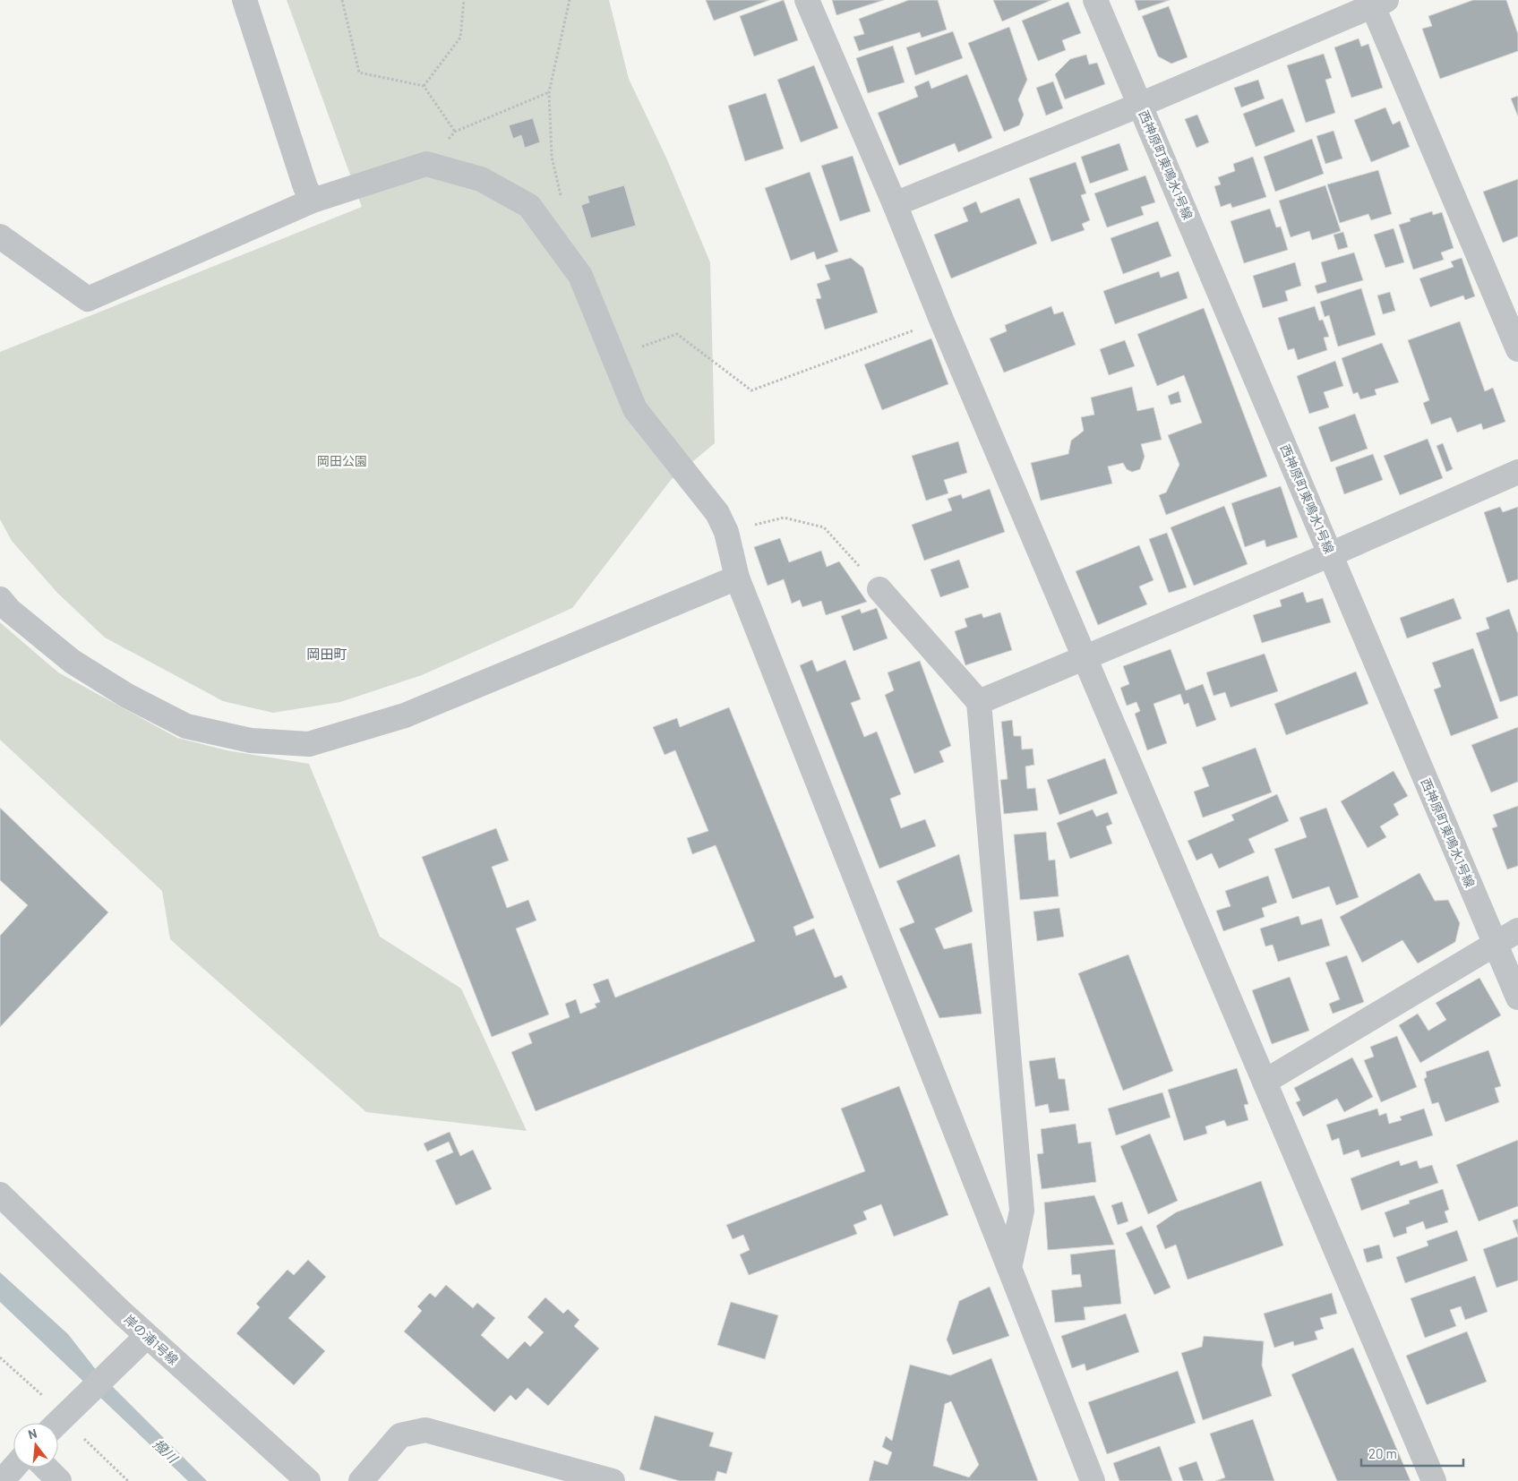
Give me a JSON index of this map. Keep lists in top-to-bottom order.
{
  "streets": {
    "street": ["西神原町東鳴水1号線", "岸の浦1号線"]
  },
  "districts": ["岡田町"],
  "water": ["撥川"],
  "parks": ["岡田公園"],
  "scale_bar": "20 m",
  "north": "top"
}
